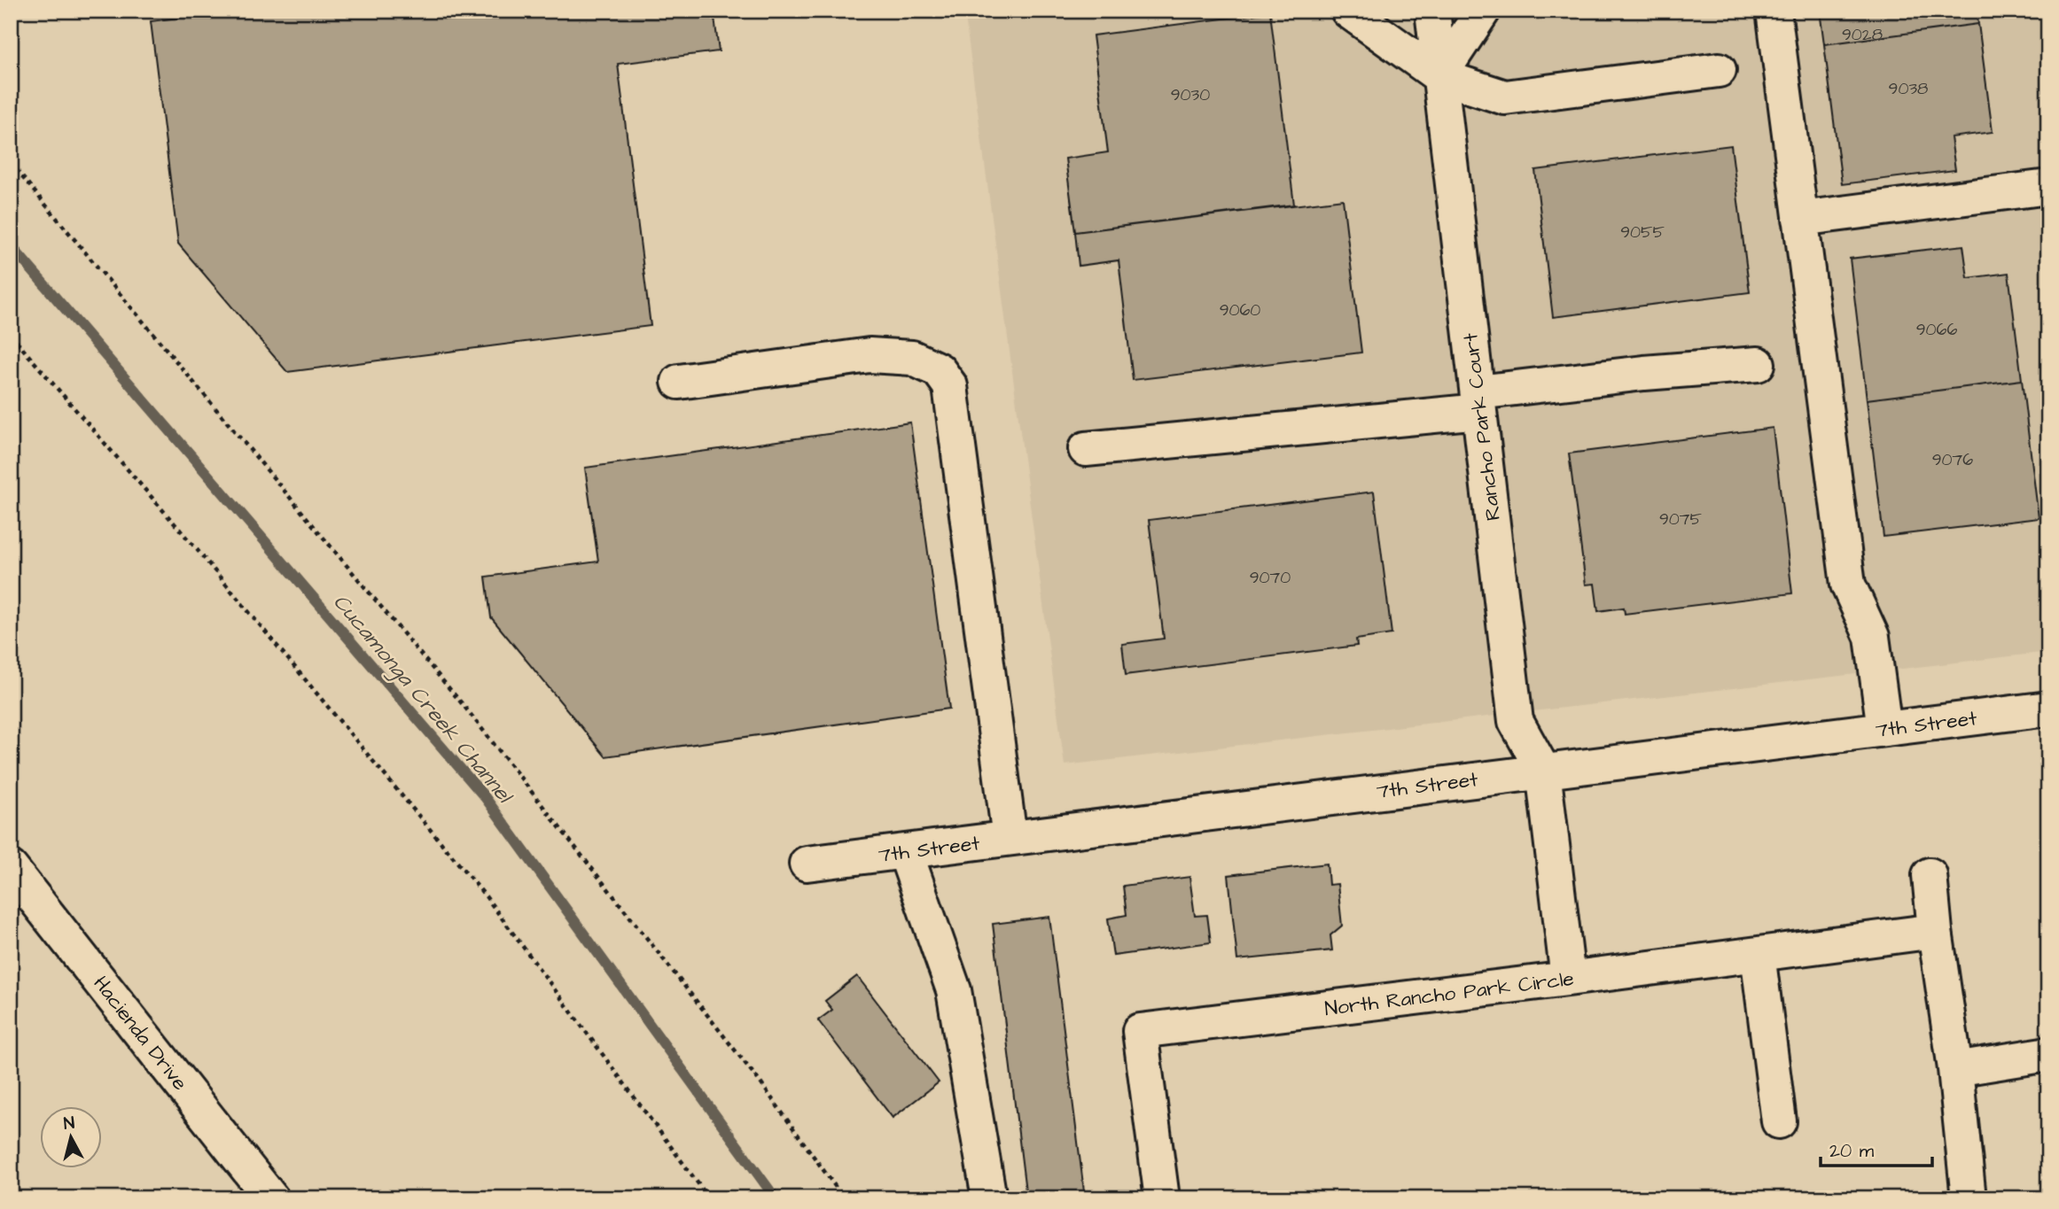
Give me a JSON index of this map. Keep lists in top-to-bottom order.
{
  "streets": {
    "street": [
      "Rancho Park Court",
      "7th Street",
      "North Rancho Park Circle",
      "Hacienda Drive"
    ]
  },
  "crossings": [
    ["Rancho Park Court", "7th Street"]
  ],
  "water": ["Cucamonga Creek Channel"],
  "house_numbers": [
    "9028",
    "9038",
    "9030",
    "9055",
    "9060",
    "9066",
    "9076",
    "9075",
    "9070"
  ],
  "scale_bar": "20 m",
  "north": "top"
}
